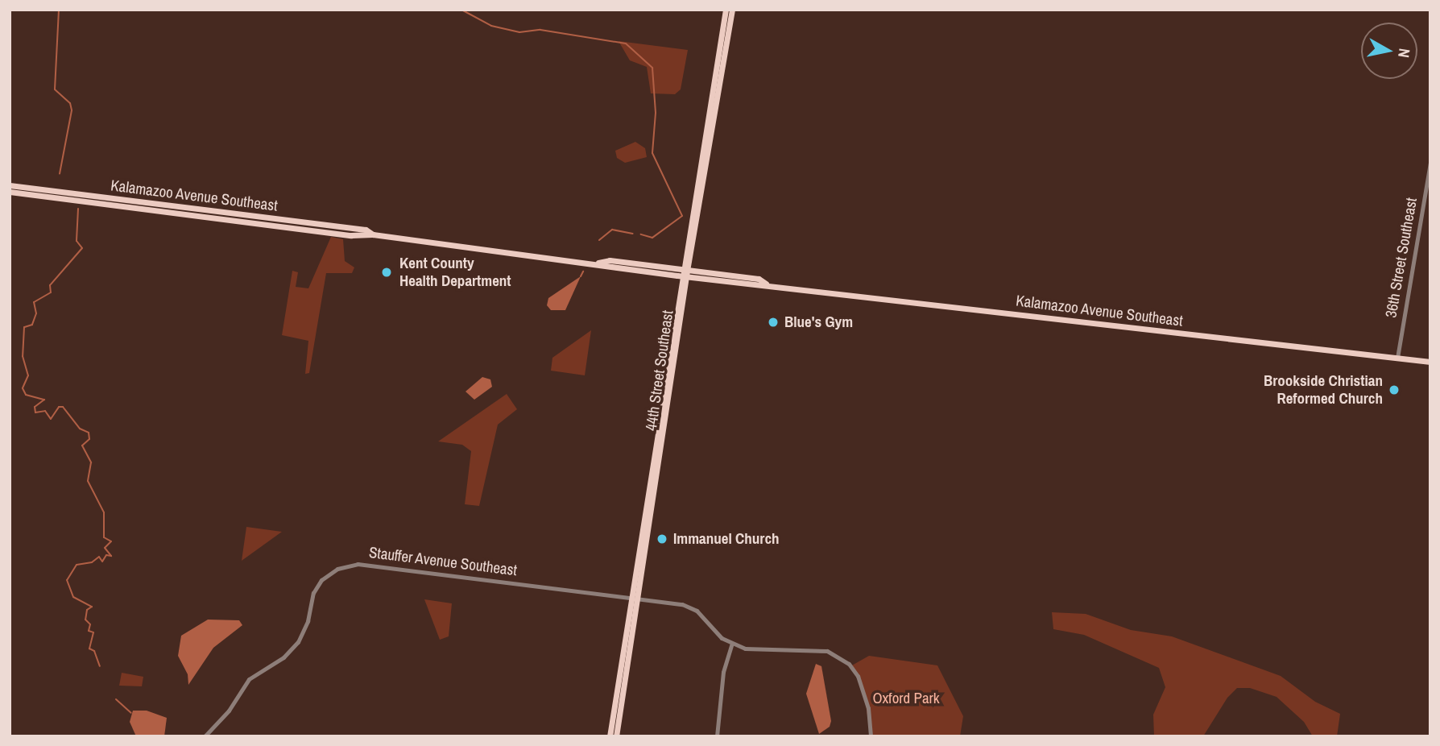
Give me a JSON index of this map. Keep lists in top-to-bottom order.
{
  "streets": {
    "main road": ["Kalamazoo Avenue Southeast", "44th Street Southeast"],
    "street": ["36th Street Southeast", "Stauffer Avenue Southeast"]
  },
  "crossings": [
    ["Kalamazoo Avenue Southeast", "36th Street Southeast"],
    ["Kalamazoo Avenue Southeast", "44th Street Southeast"],
    ["44th Street Southeast", "Stauffer Avenue Southeast"]
  ],
  "parks": ["Oxford Park"],
  "places": [
    "Kent County Health Department",
    "Blue's Gym",
    "Brookside Christian Reformed Church",
    "Immanuel Church"
  ],
  "north": "right"
}
